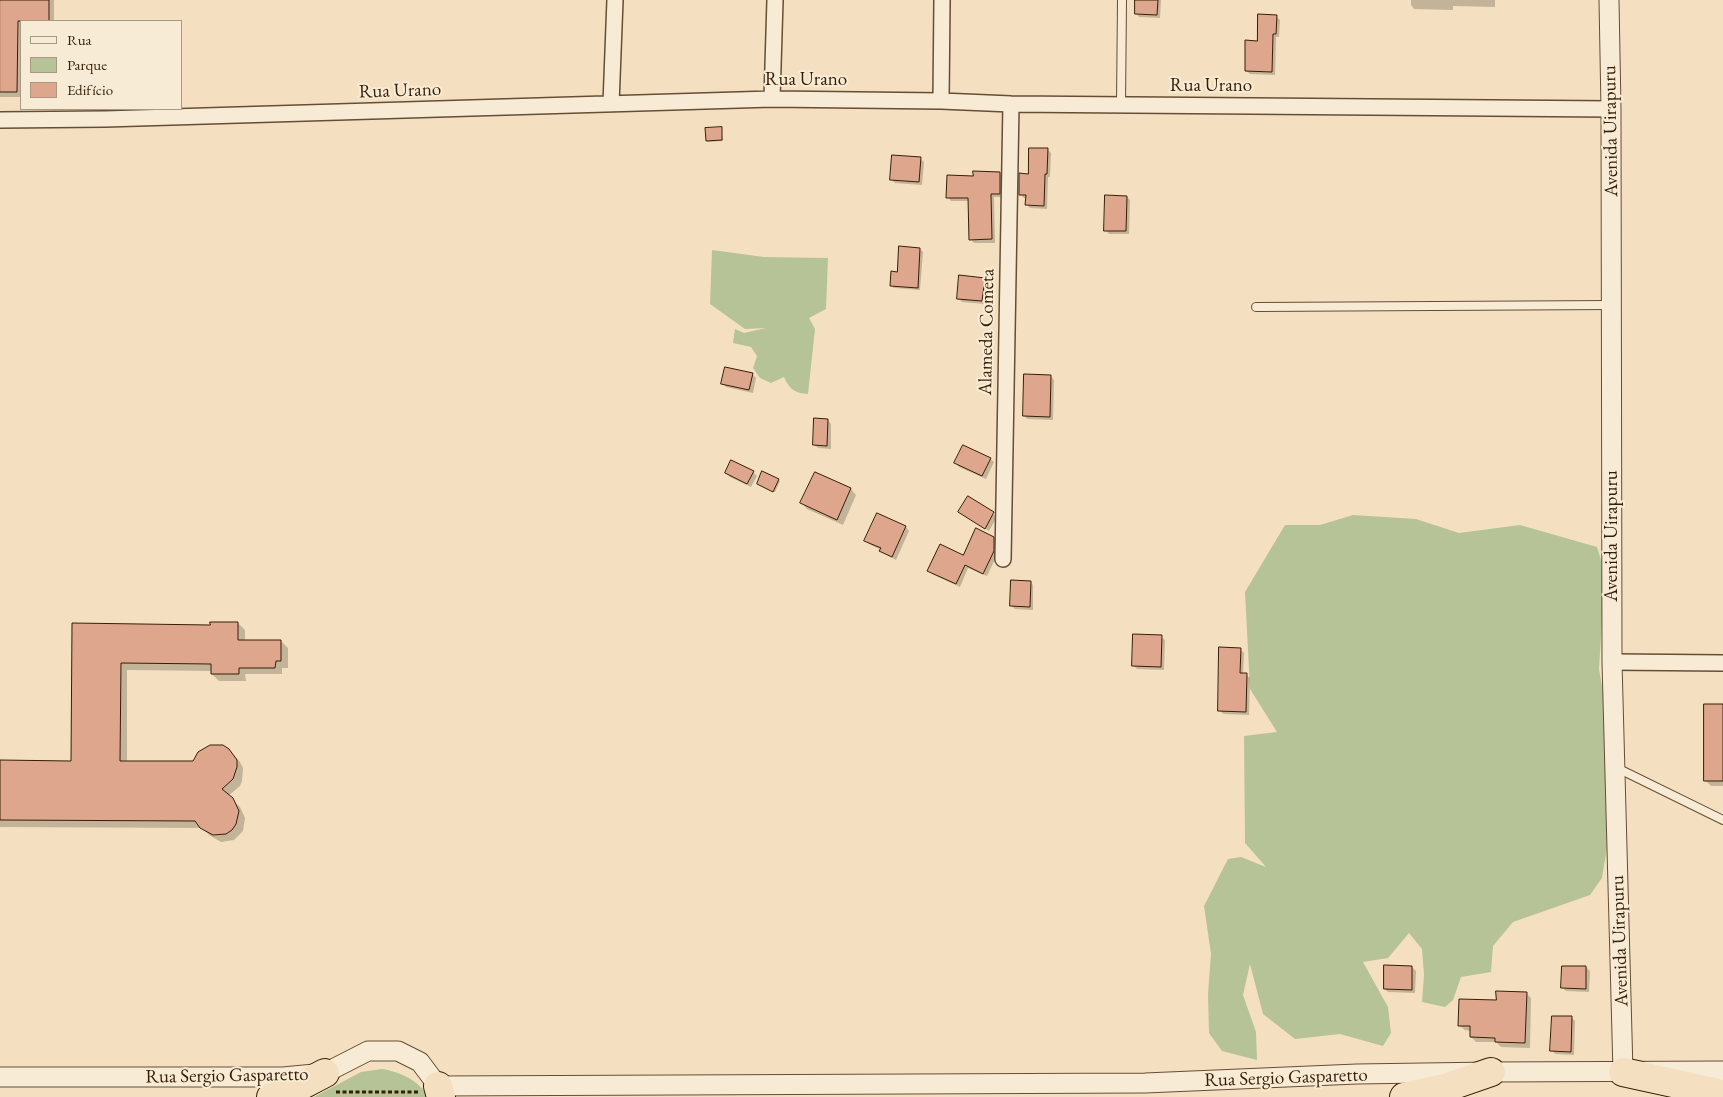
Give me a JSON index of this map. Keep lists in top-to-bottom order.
{
  "streets": {
    "street": [
      "Rua Urano",
      "Avenida Uirapuru",
      "Alameda Cometa",
      "Rua Sergio Gasparetto"
    ]
  },
  "crossings": [
    ["Rua Urano", "Avenida Uirapuru"],
    ["Rua Urano", "Alameda Cometa"],
    ["Avenida Uirapuru", "Rua Sergio Gasparetto"]
  ],
  "legend": ["Rua", "Parque", "Edifício"]
}
